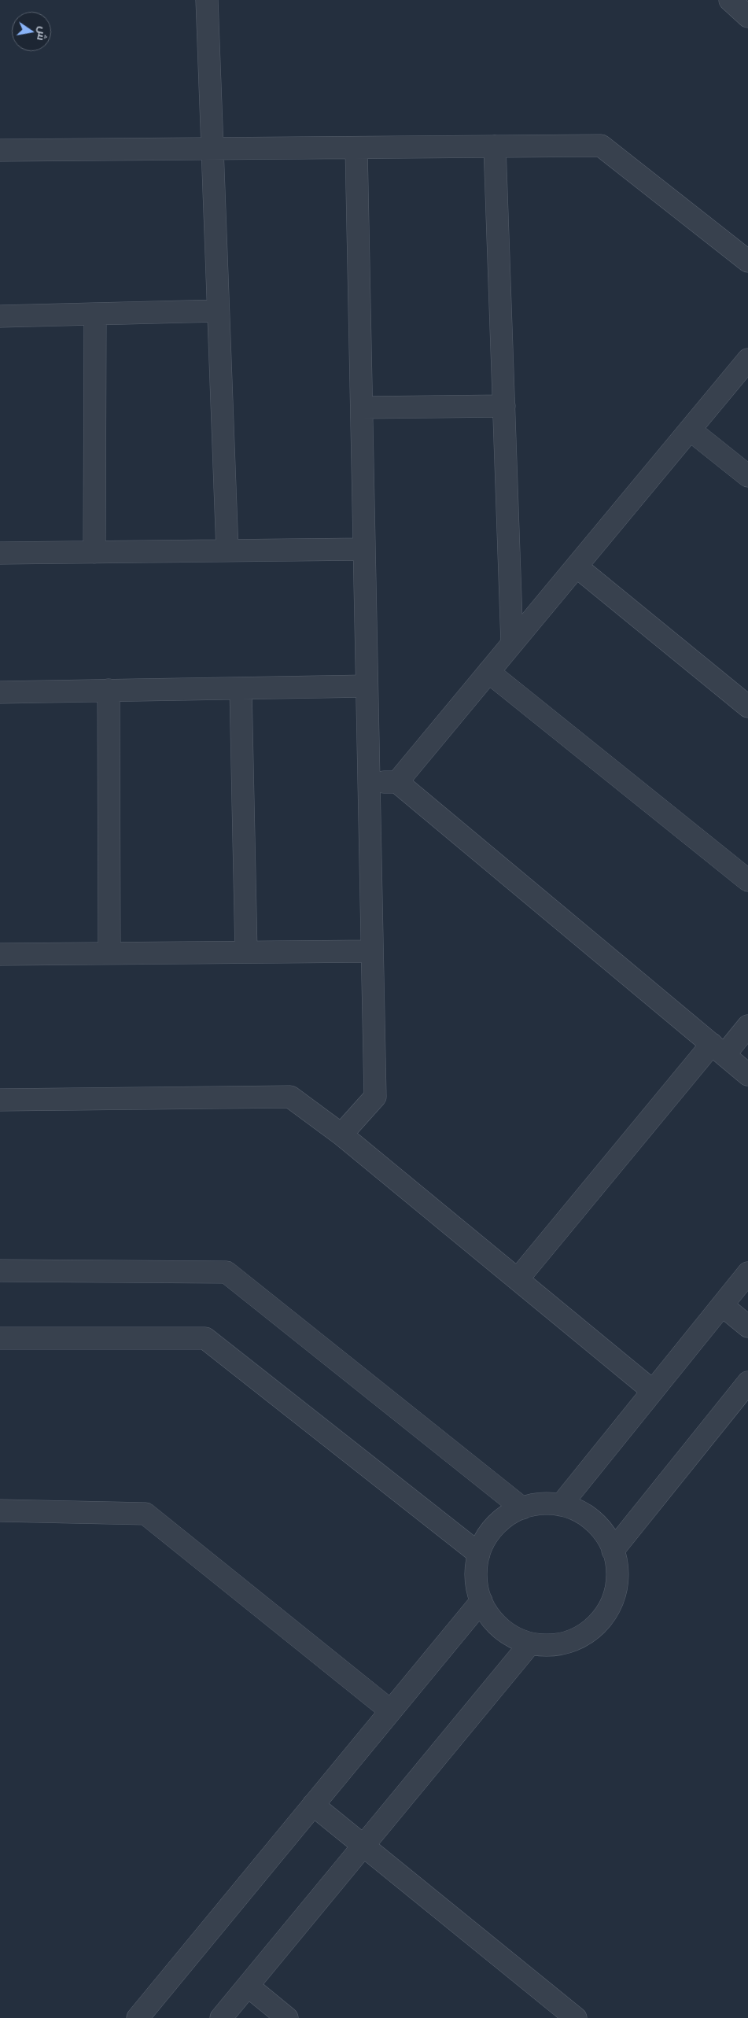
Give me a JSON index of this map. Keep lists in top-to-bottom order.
{
  "north": "right"
}
